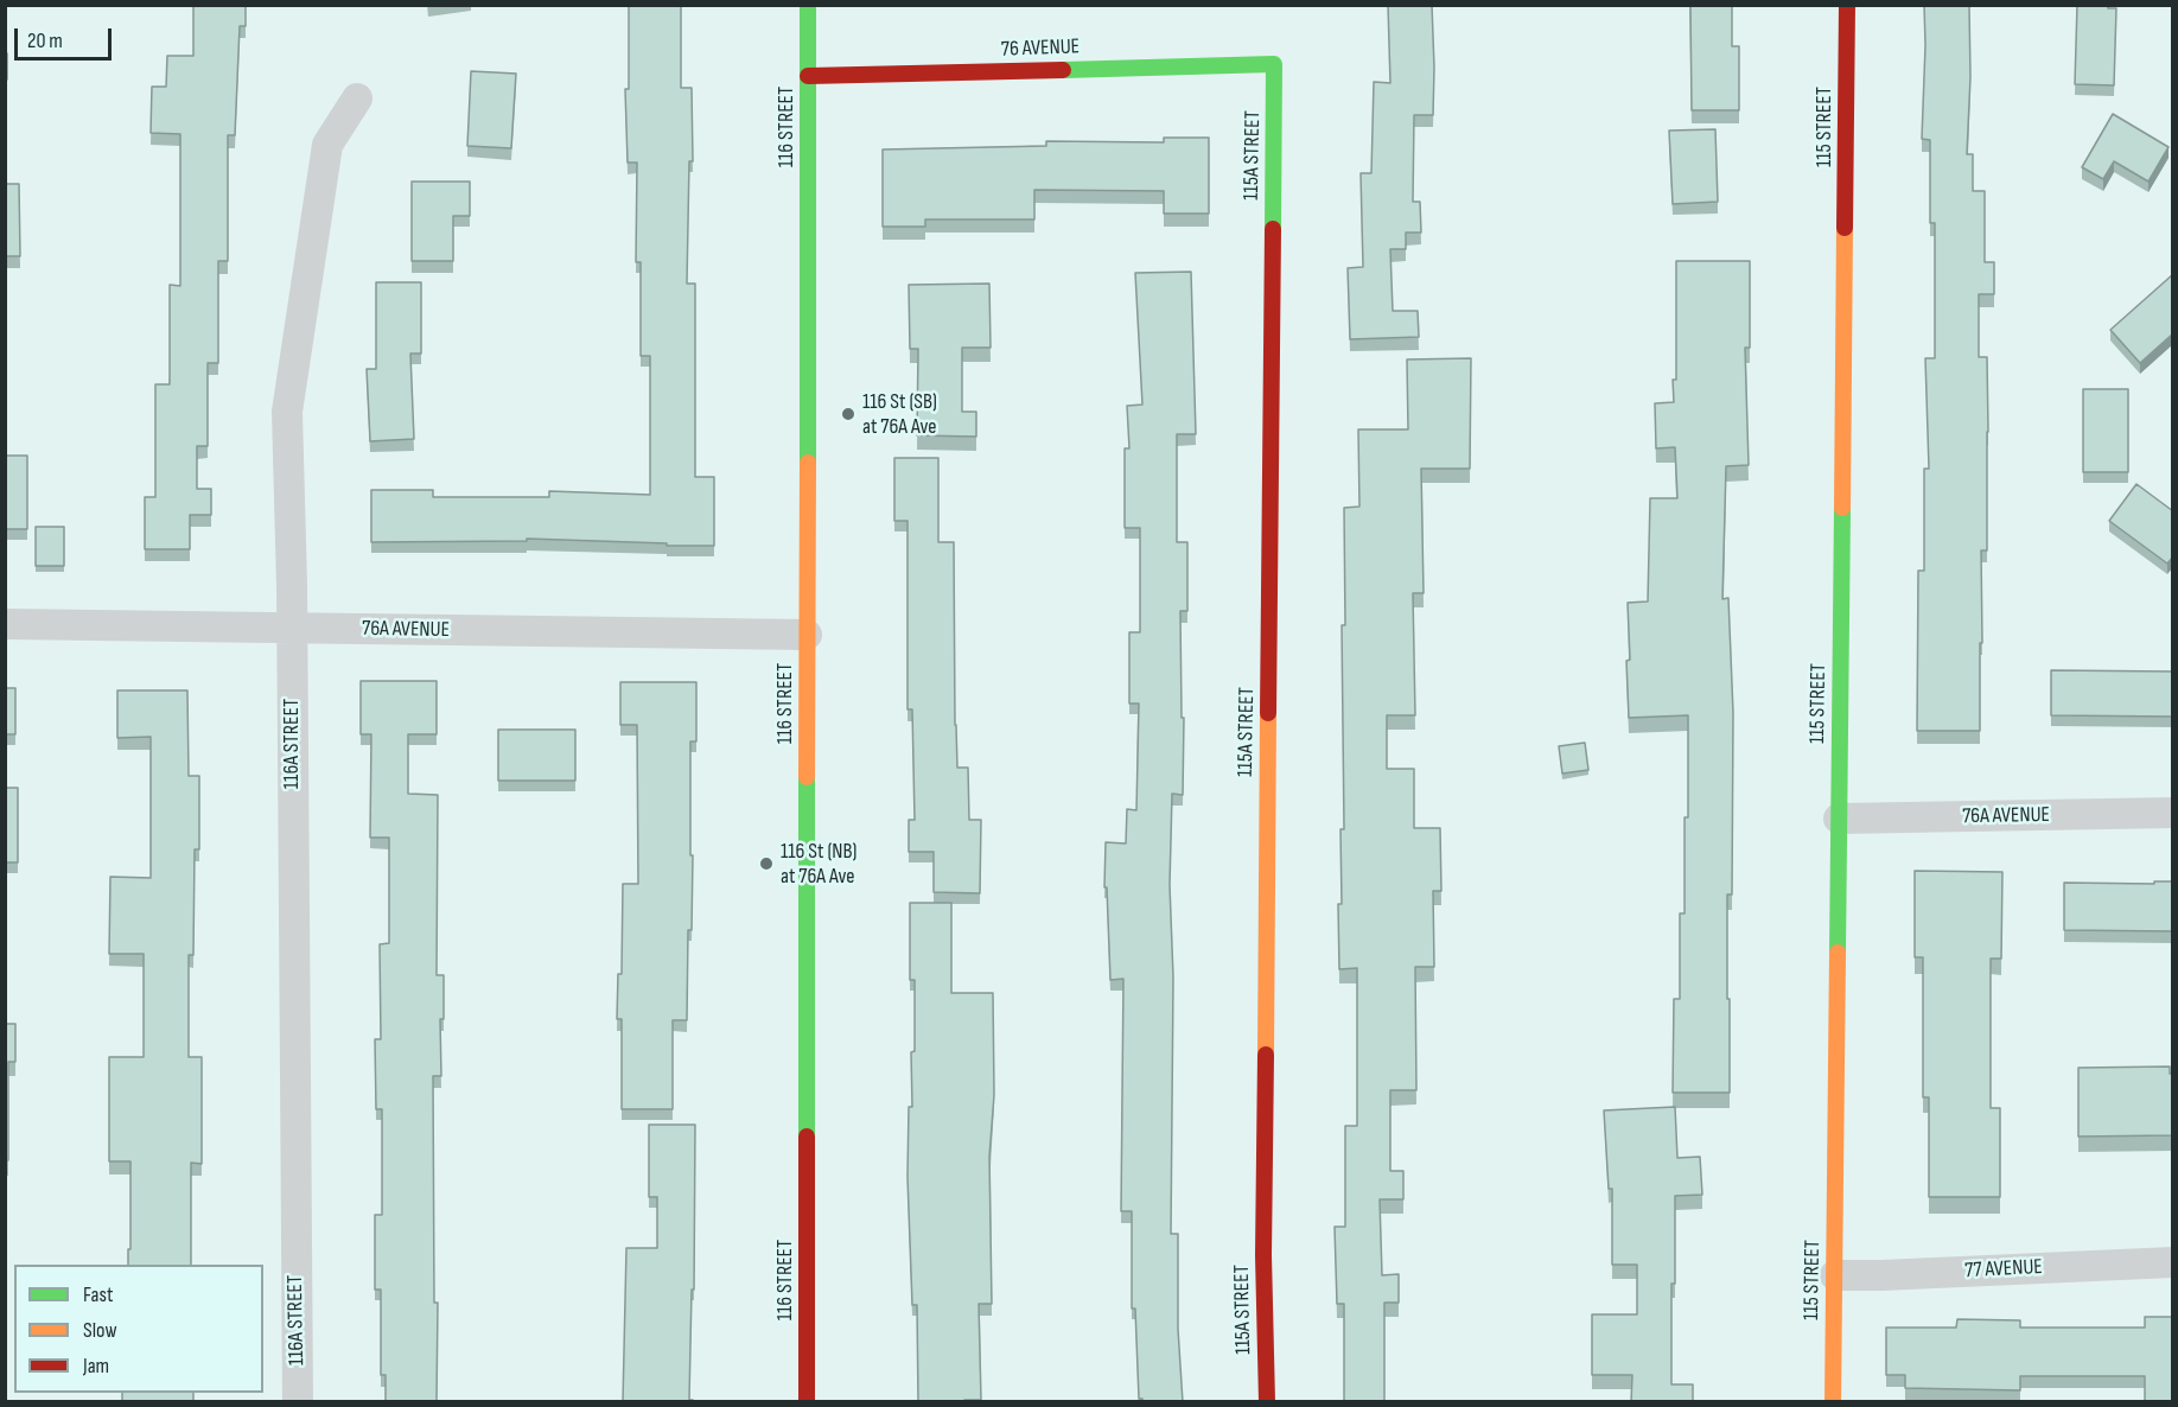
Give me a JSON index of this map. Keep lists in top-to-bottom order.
{
  "streets": {
    "street": [
      "76 AVENUE",
      "116 STREET",
      "115 STREET",
      "115A STREET",
      "76A AVENUE",
      "116A STREET",
      "77 AVENUE"
    ]
  },
  "crossings": [
    ["76 AVENUE", "116 STREET"],
    ["76 AVENUE", "115A STREET"],
    ["116 STREET", "76A AVENUE"],
    ["115 STREET", "76A AVENUE"],
    ["115 STREET", "77 AVENUE"],
    ["76A AVENUE", "116A STREET"]
  ],
  "places": ["116 St (SB) at 76A Ave", "116 St (NB) at 76A Ave"],
  "legend": ["Fast", "Slow", "Jam"],
  "scale_bar": "20 m"
}
